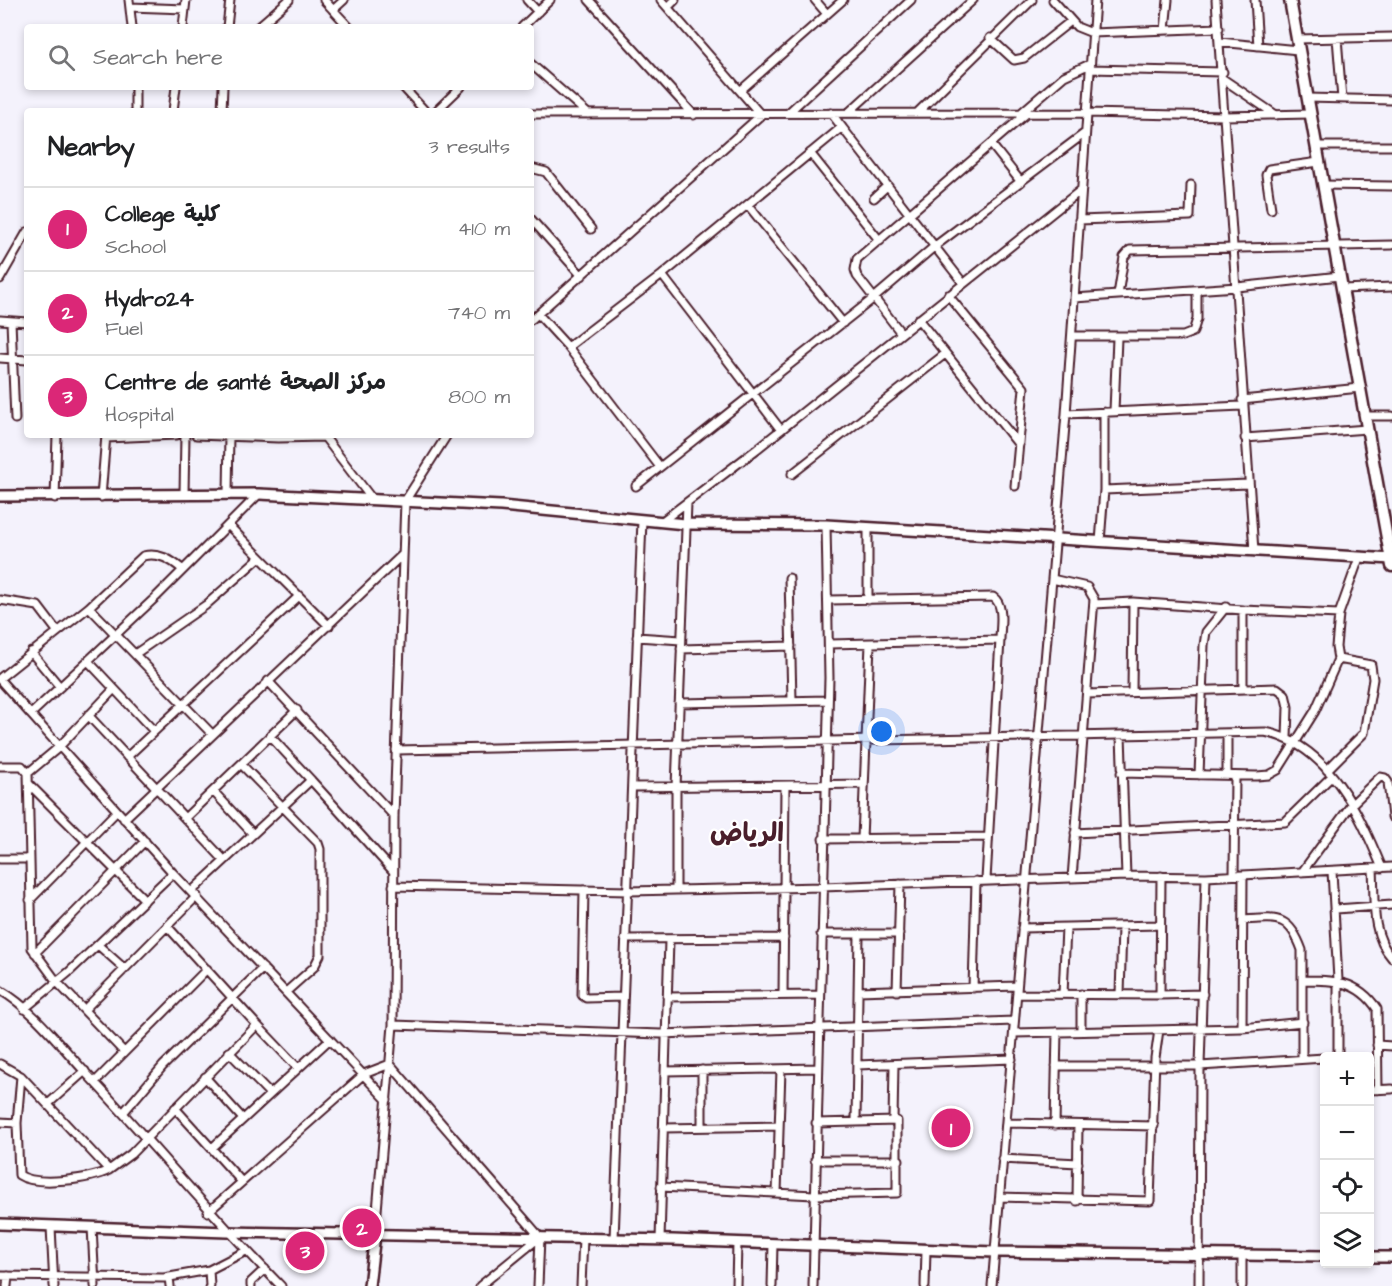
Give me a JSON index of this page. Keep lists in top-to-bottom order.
{
  "districts": ["الرياض"],
  "page": {
    "search": "Search here",
    "heading": ["Nearby", "3 results"],
    "list": [
      {
        "mark": "1",
        "name": "College كلية",
        "note": "School",
        "value": "410 m"
      },
      {
        "mark": "2",
        "name": "Hydro24",
        "note": "Fuel",
        "value": "740 m"
      },
      {
        "mark": "3",
        "name": "Centre de santé مركز الصحة",
        "note": "Hospital",
        "value": "800 m"
      }
    ],
    "map_buttons": ["+", "−"],
    "pins": ["1", "2", "3"]
  }
}
